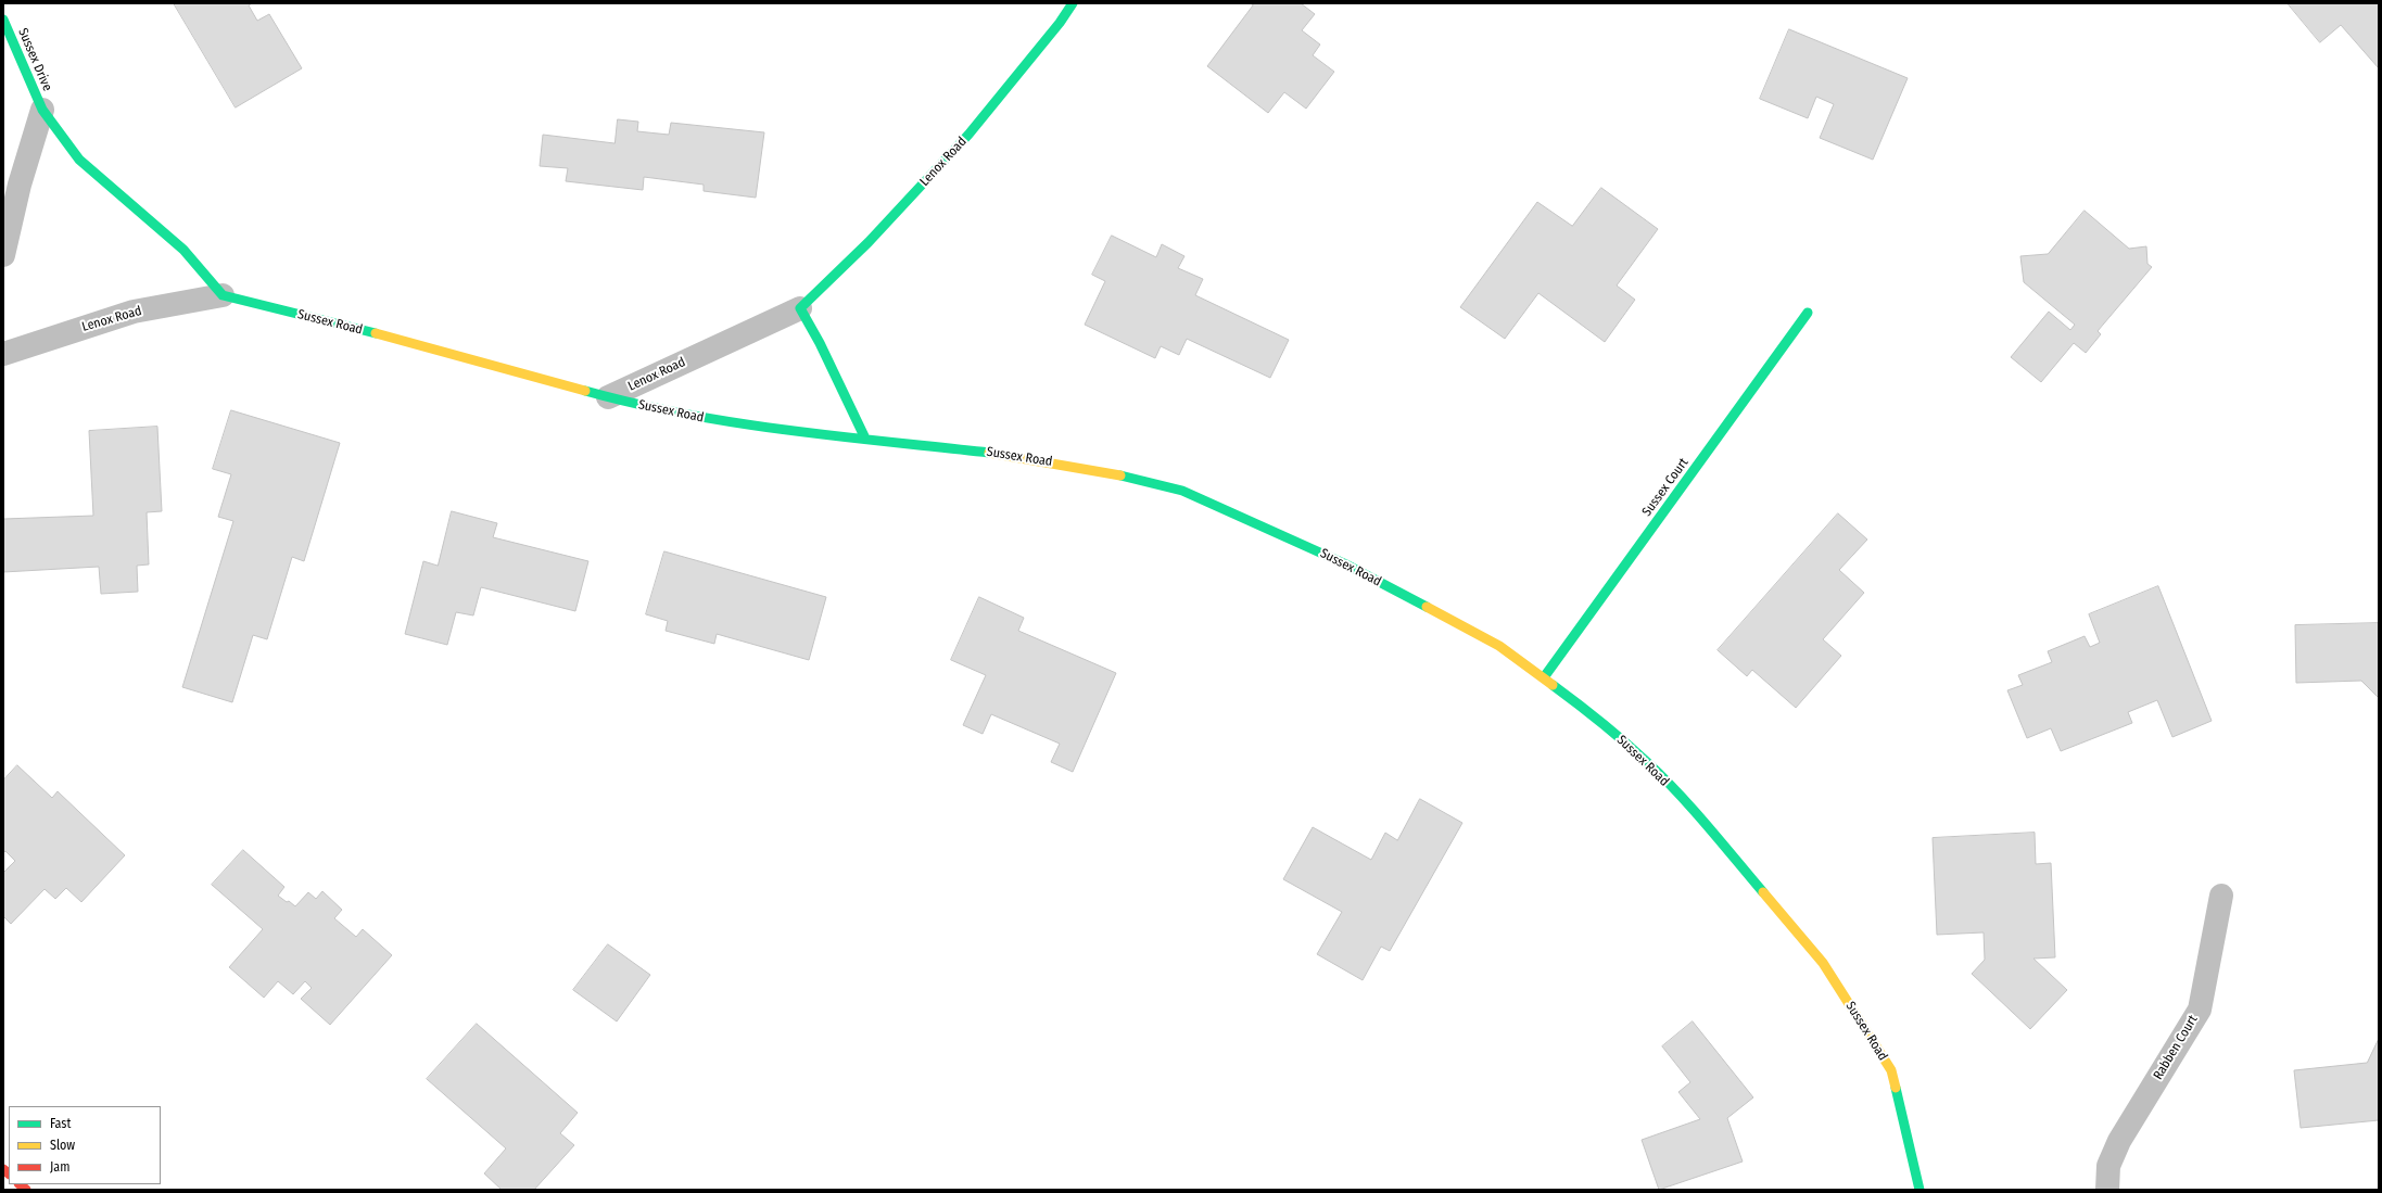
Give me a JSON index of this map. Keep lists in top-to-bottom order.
{
  "streets": {
    "street": [
      "Sussex Drive",
      "Lenox Road",
      "Sussex Road",
      "Sussex Court",
      "Rabben Court"
    ]
  },
  "crossings": [
    ["Lenox Road", "Sussex Road"],
    ["Sussex Road", "Sussex Court"]
  ],
  "legend": ["Fast", "Slow", "Jam"]
}
